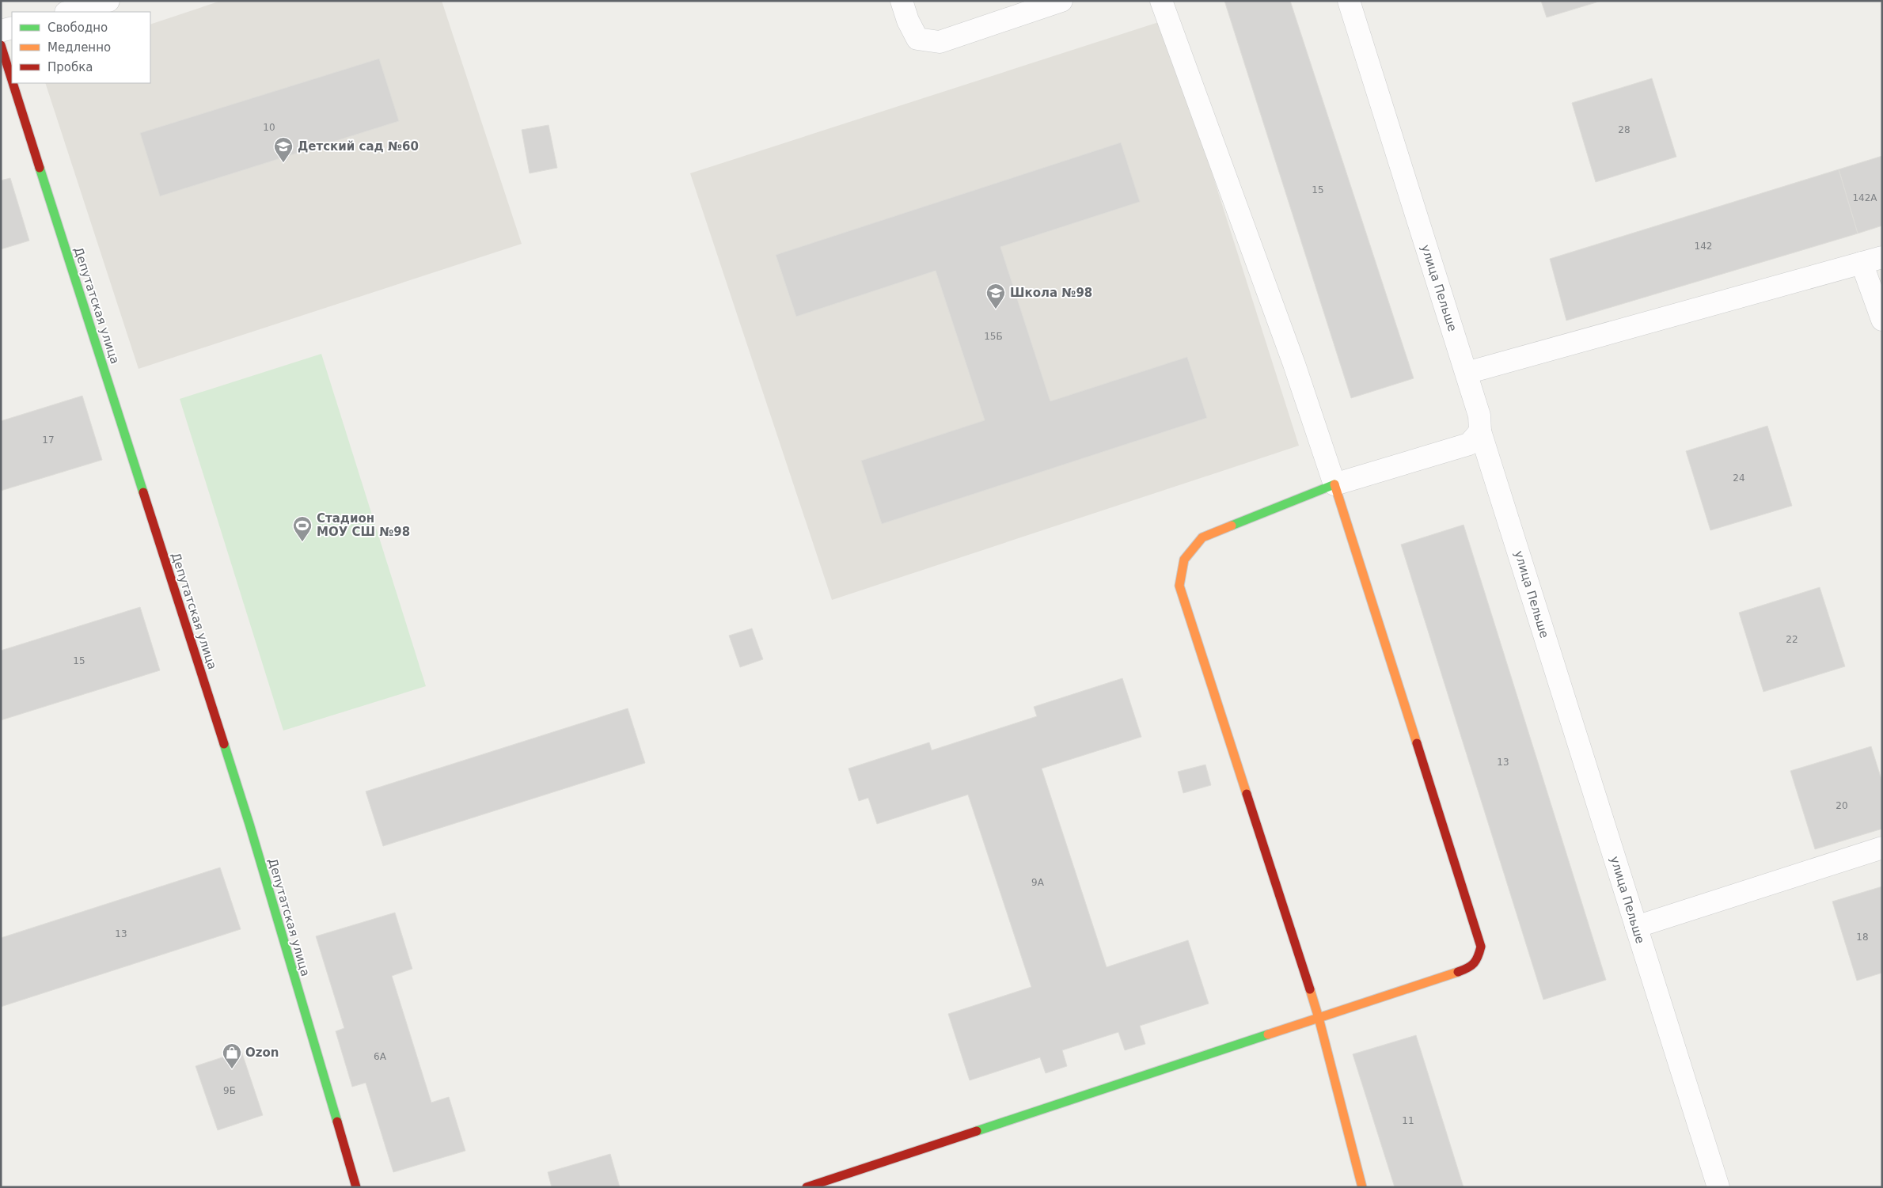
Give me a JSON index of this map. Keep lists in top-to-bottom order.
{
  "streets": {
    "street": ["улица Пельше", "Депутатская улица"]
  },
  "places": {
    "school or university": ["Детский сад №60", "Школа №98"],
    "sports": ["Стадион МОУ СШ №98"],
    "shop": ["Ozon"]
  },
  "house_numbers": [
    "10",
    "28",
    "15",
    "142А",
    "142",
    "15Б",
    "17",
    "24",
    "22",
    "15",
    "13",
    "20",
    "9А",
    "13",
    "18",
    "6А",
    "9Б",
    "11"
  ],
  "legend": ["Свободно", "Медленно", "Пробка"]
}
